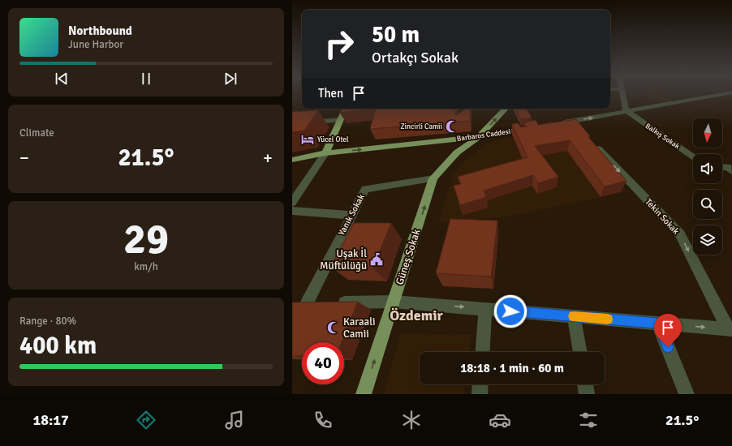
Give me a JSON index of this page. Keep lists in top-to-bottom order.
{
  "streets": {
    "main road": ["Barbaros Caddesi", "Güneş Sokak"],
    "street": ["Balkış Sokak", "Yanık Sokak", "Tekin Sokak"]
  },
  "crossings": [
    ["Barbaros Caddesi", "Güneş Sokak"],
    ["Yanık Sokak", "Güneş Sokak"]
  ],
  "one_way": ["Barbaros Caddesi", "Tekin Sokak", "Güneş Sokak"],
  "districts": ["Özdemir"],
  "places": {
    "mosque": ["Zincirli Camii", "Karaali Camii"],
    "hotel": ["Yücel Otel"],
    "public building": ["Uşak İl Müftülüğü"]
  },
  "north": "bottom",
  "page": {
    "turn": ["50 m", "Ortakçı Sokak"],
    "song": ["Northbound", "June Harbor"],
    "then": "Then",
    "tile": [
      "Climate",
      ["29", "km/h"],
      ["Range · 80%", "400 km"]
    ],
    "heat": ["−", "21.5°", "+"],
    "limit": "40",
    "trip": "18:18 · 1 min · 60 m",
    "tabs": ["18:17", "21.5°"]
  }
}
